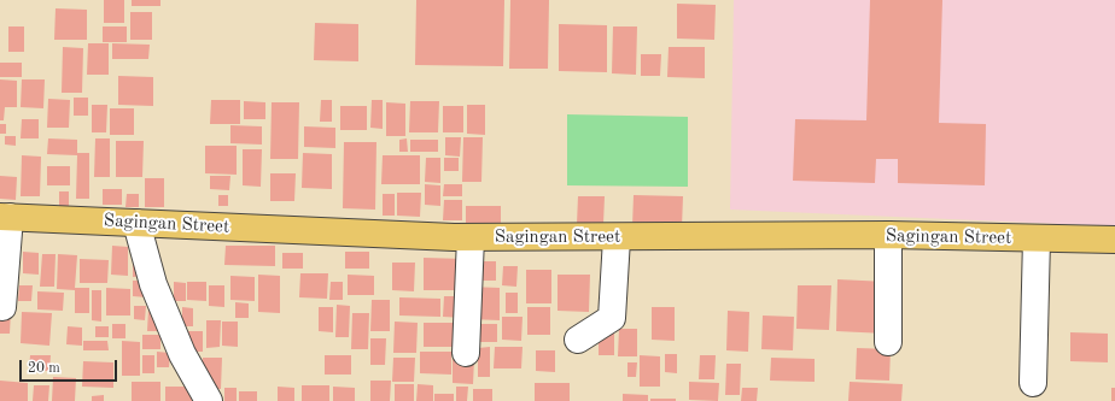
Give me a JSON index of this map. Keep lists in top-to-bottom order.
{
  "streets": {
    "main road": ["Sagingan Street"]
  },
  "scale_bar": "20 m"
}
